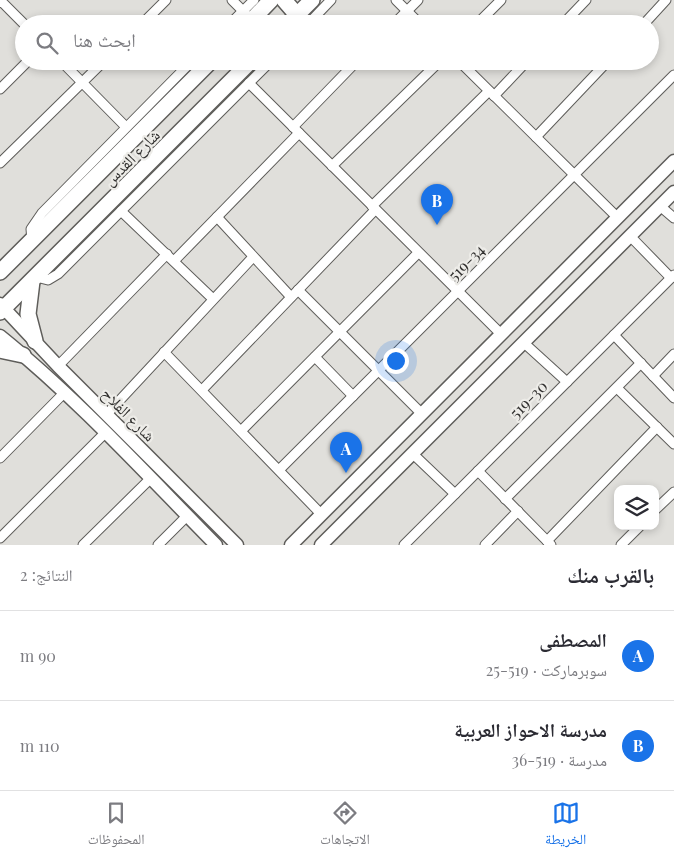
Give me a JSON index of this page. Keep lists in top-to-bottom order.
{
  "streets": {
    "main road": ["شارع القدس"],
    "street": ["519-34", "519-30", "شارع الفلاح"]
  },
  "crossings": [
    ["شارع القدس", "شارع الفلاح"]
  ],
  "page": {
    "search": "ابحث هنا",
    "pins": ["B", "A"],
    "heading": ["بالقرب منك", "النتائج: 2"],
    "list": [
      {
        "mark": "A",
        "name": "المصطفى",
        "note": "سوبرماركت · 519-25",
        "value": "90 m"
      },
      {
        "mark": "B",
        "name": "مدرسة الاحواز العربية",
        "note": "مدرسة · 519-36",
        "value": "110 m"
      }
    ],
    "nav": ["الخريطة", "الاتجاهات", "المحفوظات"]
  }
}
